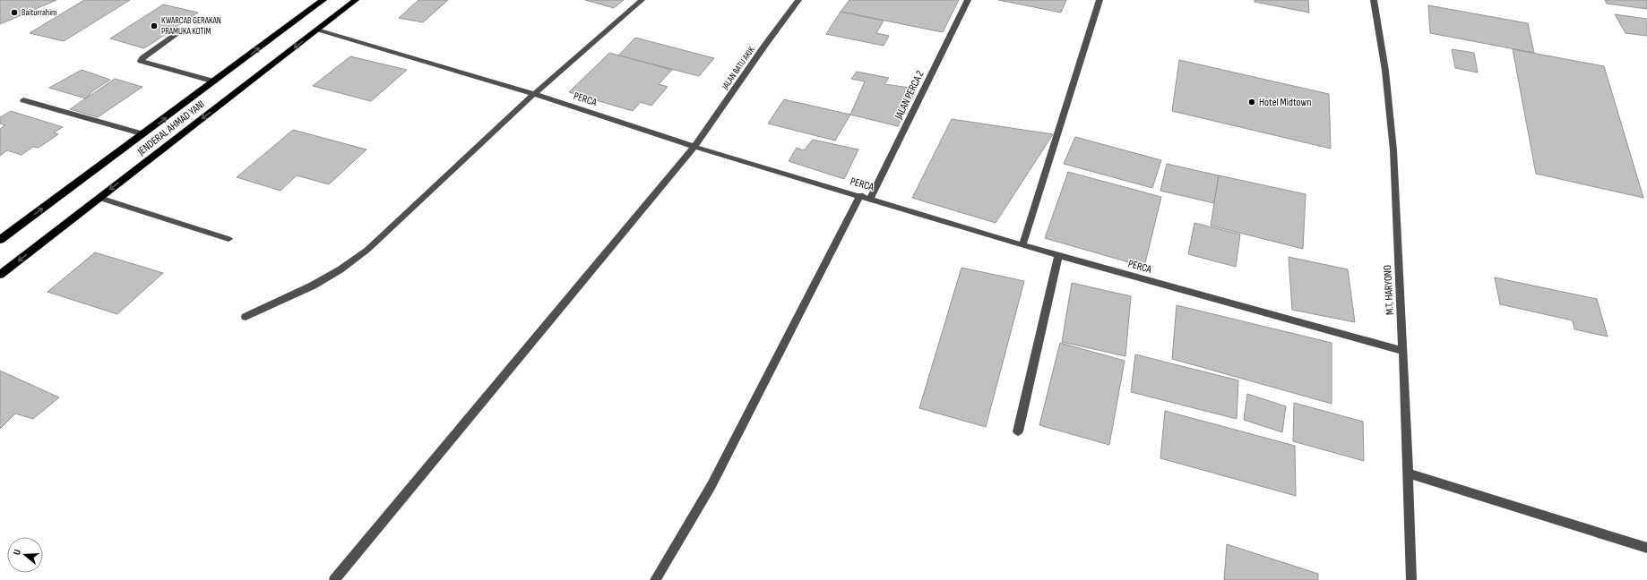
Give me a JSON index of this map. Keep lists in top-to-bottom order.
{
  "streets": {
    "highway": ["JENDERAL AHMAD YANI"],
    "street": [
      "JALAN BATU AKIK",
      "JALAN PERCA 2",
      "PERCA",
      "M.T. HARYONO"
    ]
  },
  "crossings": [
    ["JALAN BATU AKIK", "PERCA"],
    ["JALAN PERCA 2", "PERCA"],
    ["PERCA", "JENDERAL AHMAD YANI"],
    ["PERCA", "M.T. HARYONO"]
  ],
  "places": ["Baiturrahim", "KWARCAB GERAKAN PRAMUKA KOTIM", "Hotel Midtown"],
  "north": "left"
}
